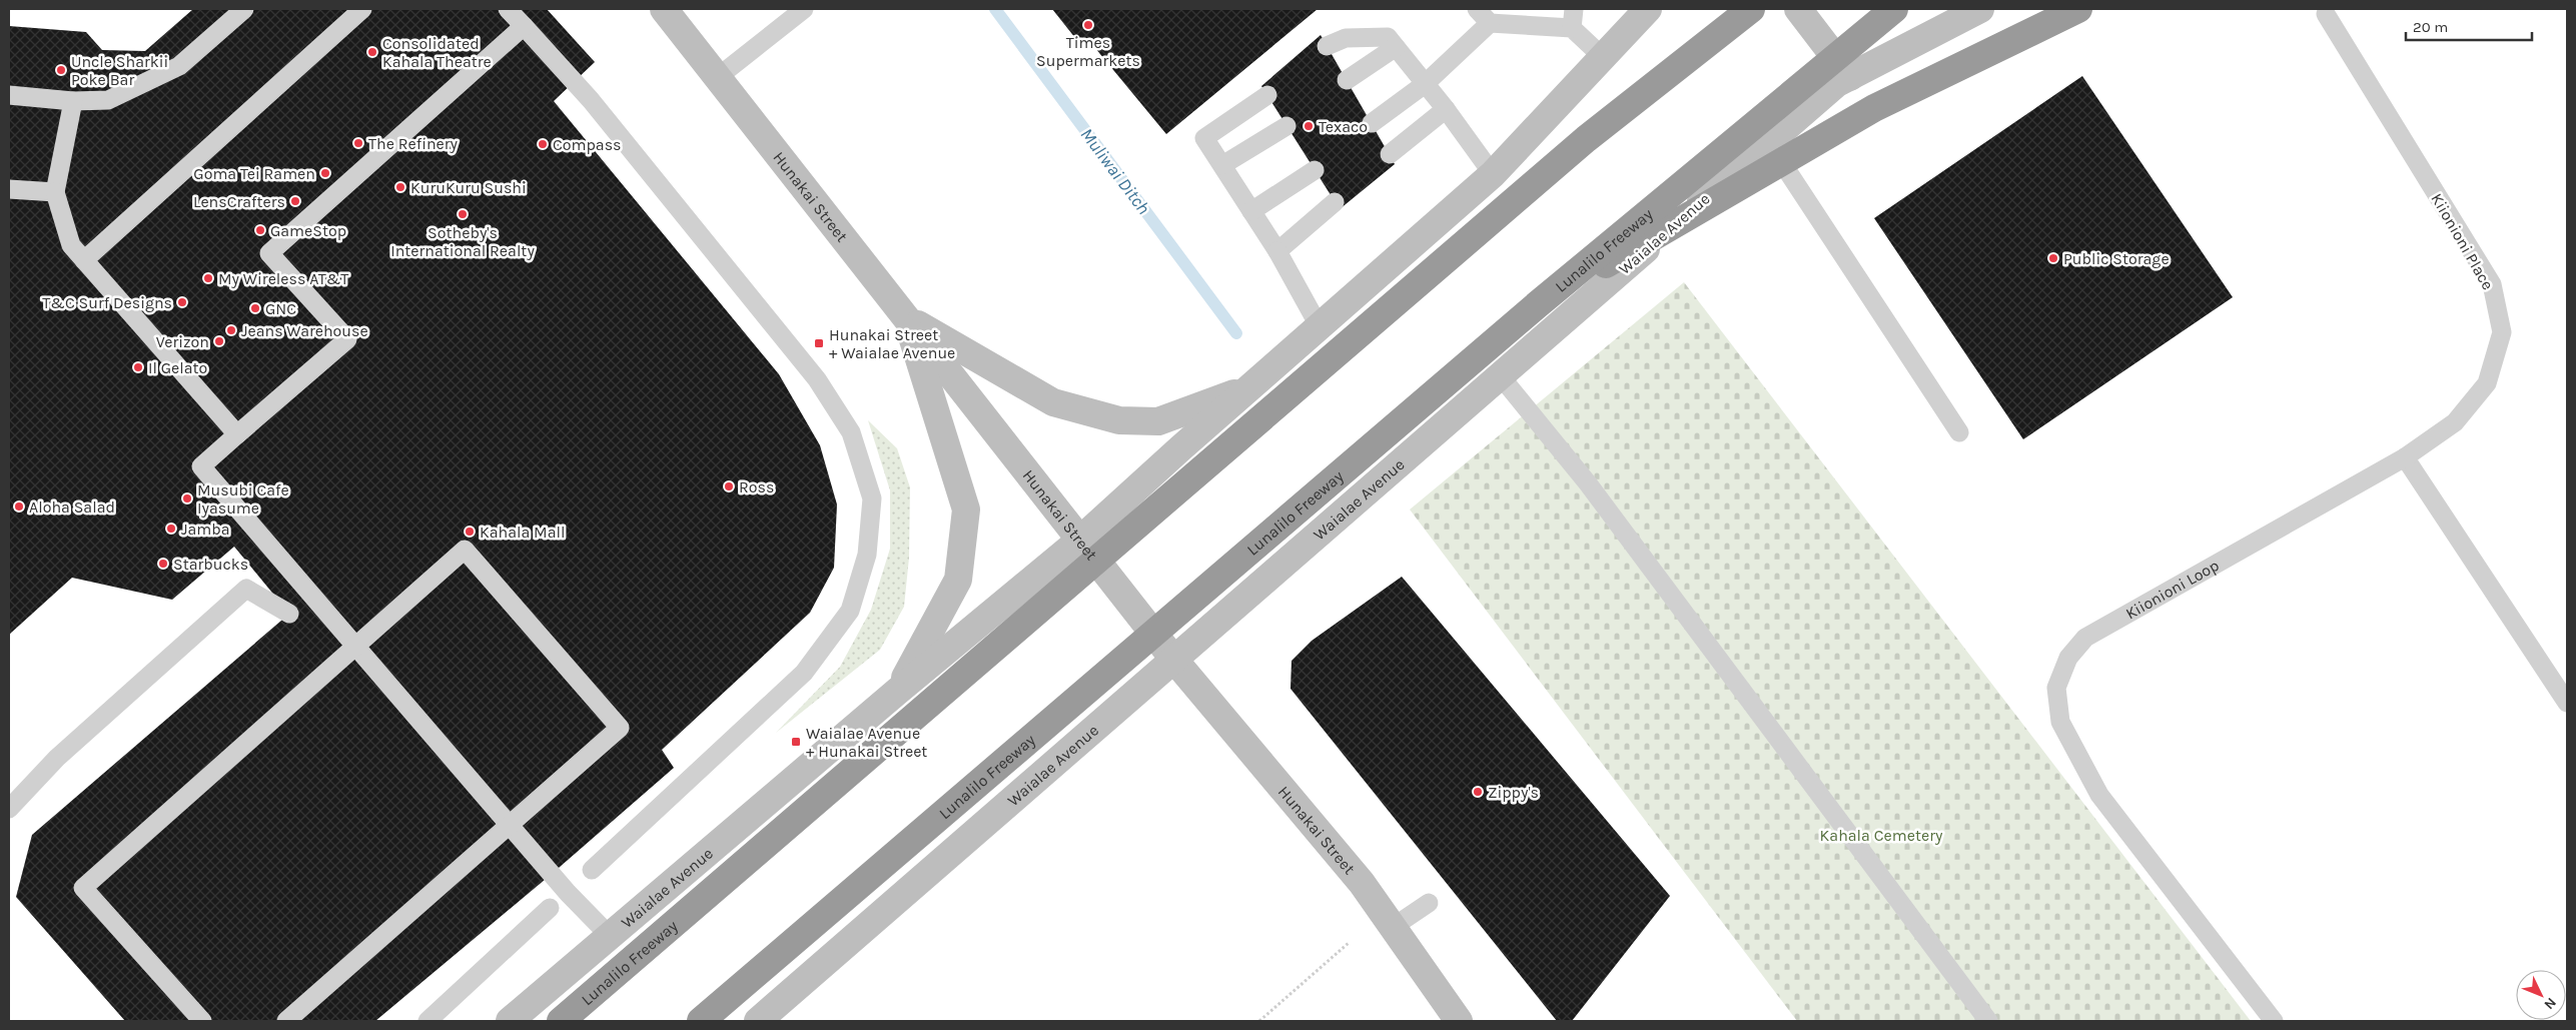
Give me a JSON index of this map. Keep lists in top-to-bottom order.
{
  "streets": {
    "highway": ["Lunalilo Freeway"],
    "main road": ["Hunakai Street", "Waialae Avenue"],
    "lane": ["Kiionioni Place", "Kiionioni Loop"]
  },
  "crossings": [
    ["Hunakai Street", "Waialae Avenue"],
    ["Kiionioni Place", "Kiionioni Loop"]
  ],
  "water": ["Muliwai Ditch"],
  "parks": ["Kahala Cemetery"],
  "places": {
    "other": [
      "Times Supermarkets",
      "Consolidated Kahala Theatre",
      "Uncle Sharkii Poke Bar",
      "Texaco",
      "The Refinery",
      "Compass",
      "Goma Tei Ramen",
      "KuruKuru Sushi",
      "LensCrafters",
      "Sotheby's International Realty",
      "GameStop",
      "Public Storage",
      "My Wireless AT&T",
      "T&C Surf Designs",
      "GNC",
      "Jeans Warehouse",
      "Verizon",
      "Il Gelato",
      "Ross",
      "Musubi Cafe Iyasume",
      "Aloha Salad",
      "Jamba",
      "Kahala Mall",
      "Starbucks",
      "Zippy's"
    ],
    "transit": ["Hunakai Street + Waialae Avenue", "Waialae Avenue + Hunakai Street"]
  },
  "scale_bar": "20 m",
  "north": "bottom right"
}
